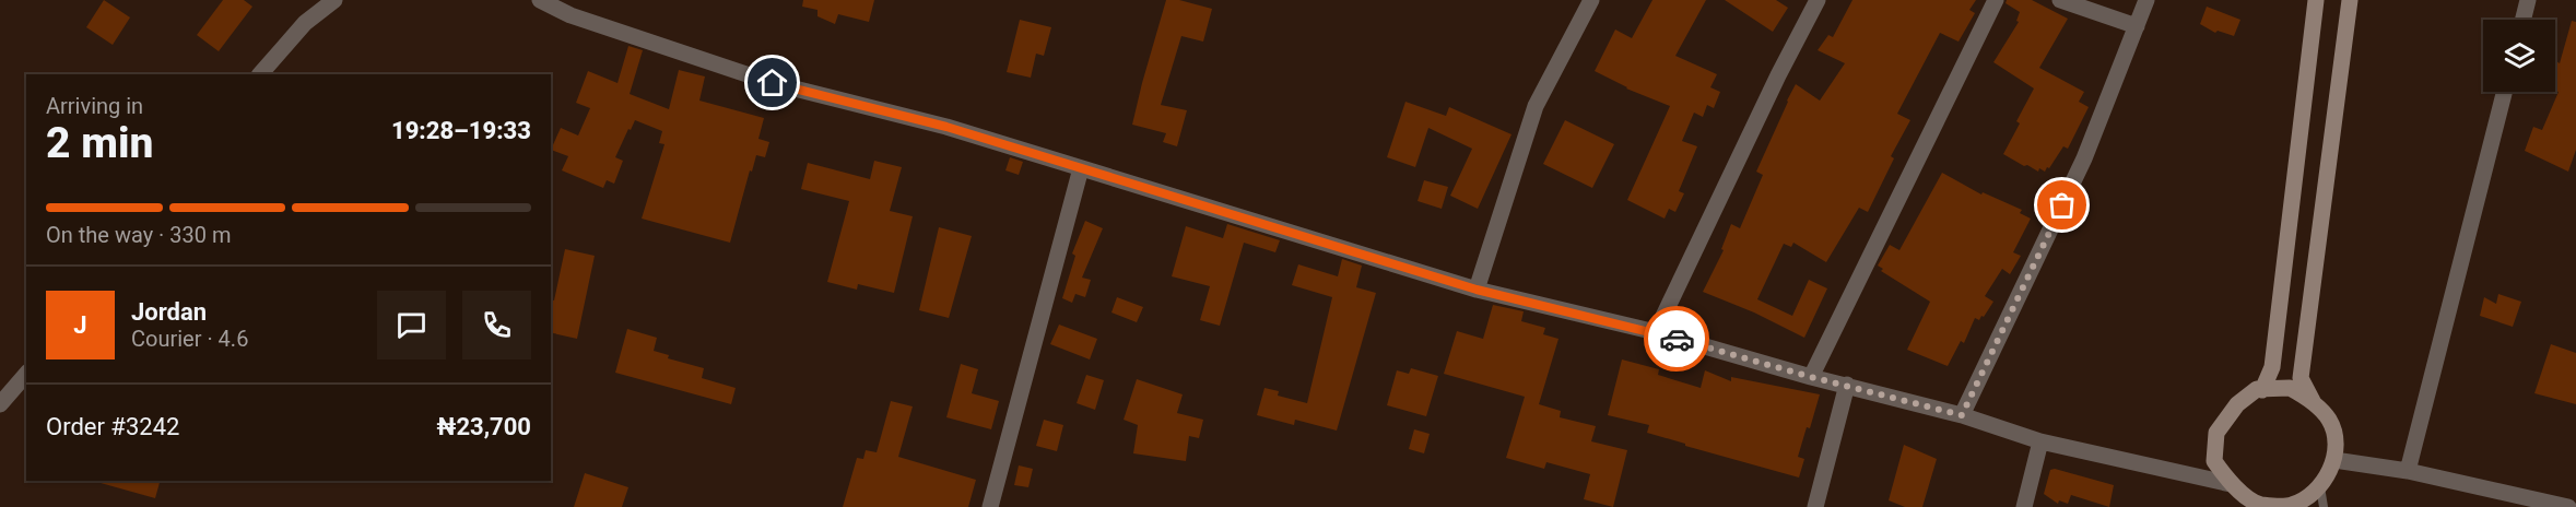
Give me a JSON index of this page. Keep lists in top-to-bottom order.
{
  "page": {
    "heading": ["2 min", "Arriving in", "19:28–19:33"],
    "panel": [
      "Jordan",
      "Courier · 4.6",
      "Order #3242",
      "₦23,700"
    ],
    "bar": "On the way · 330 m",
    "round": "J"
  }
}
